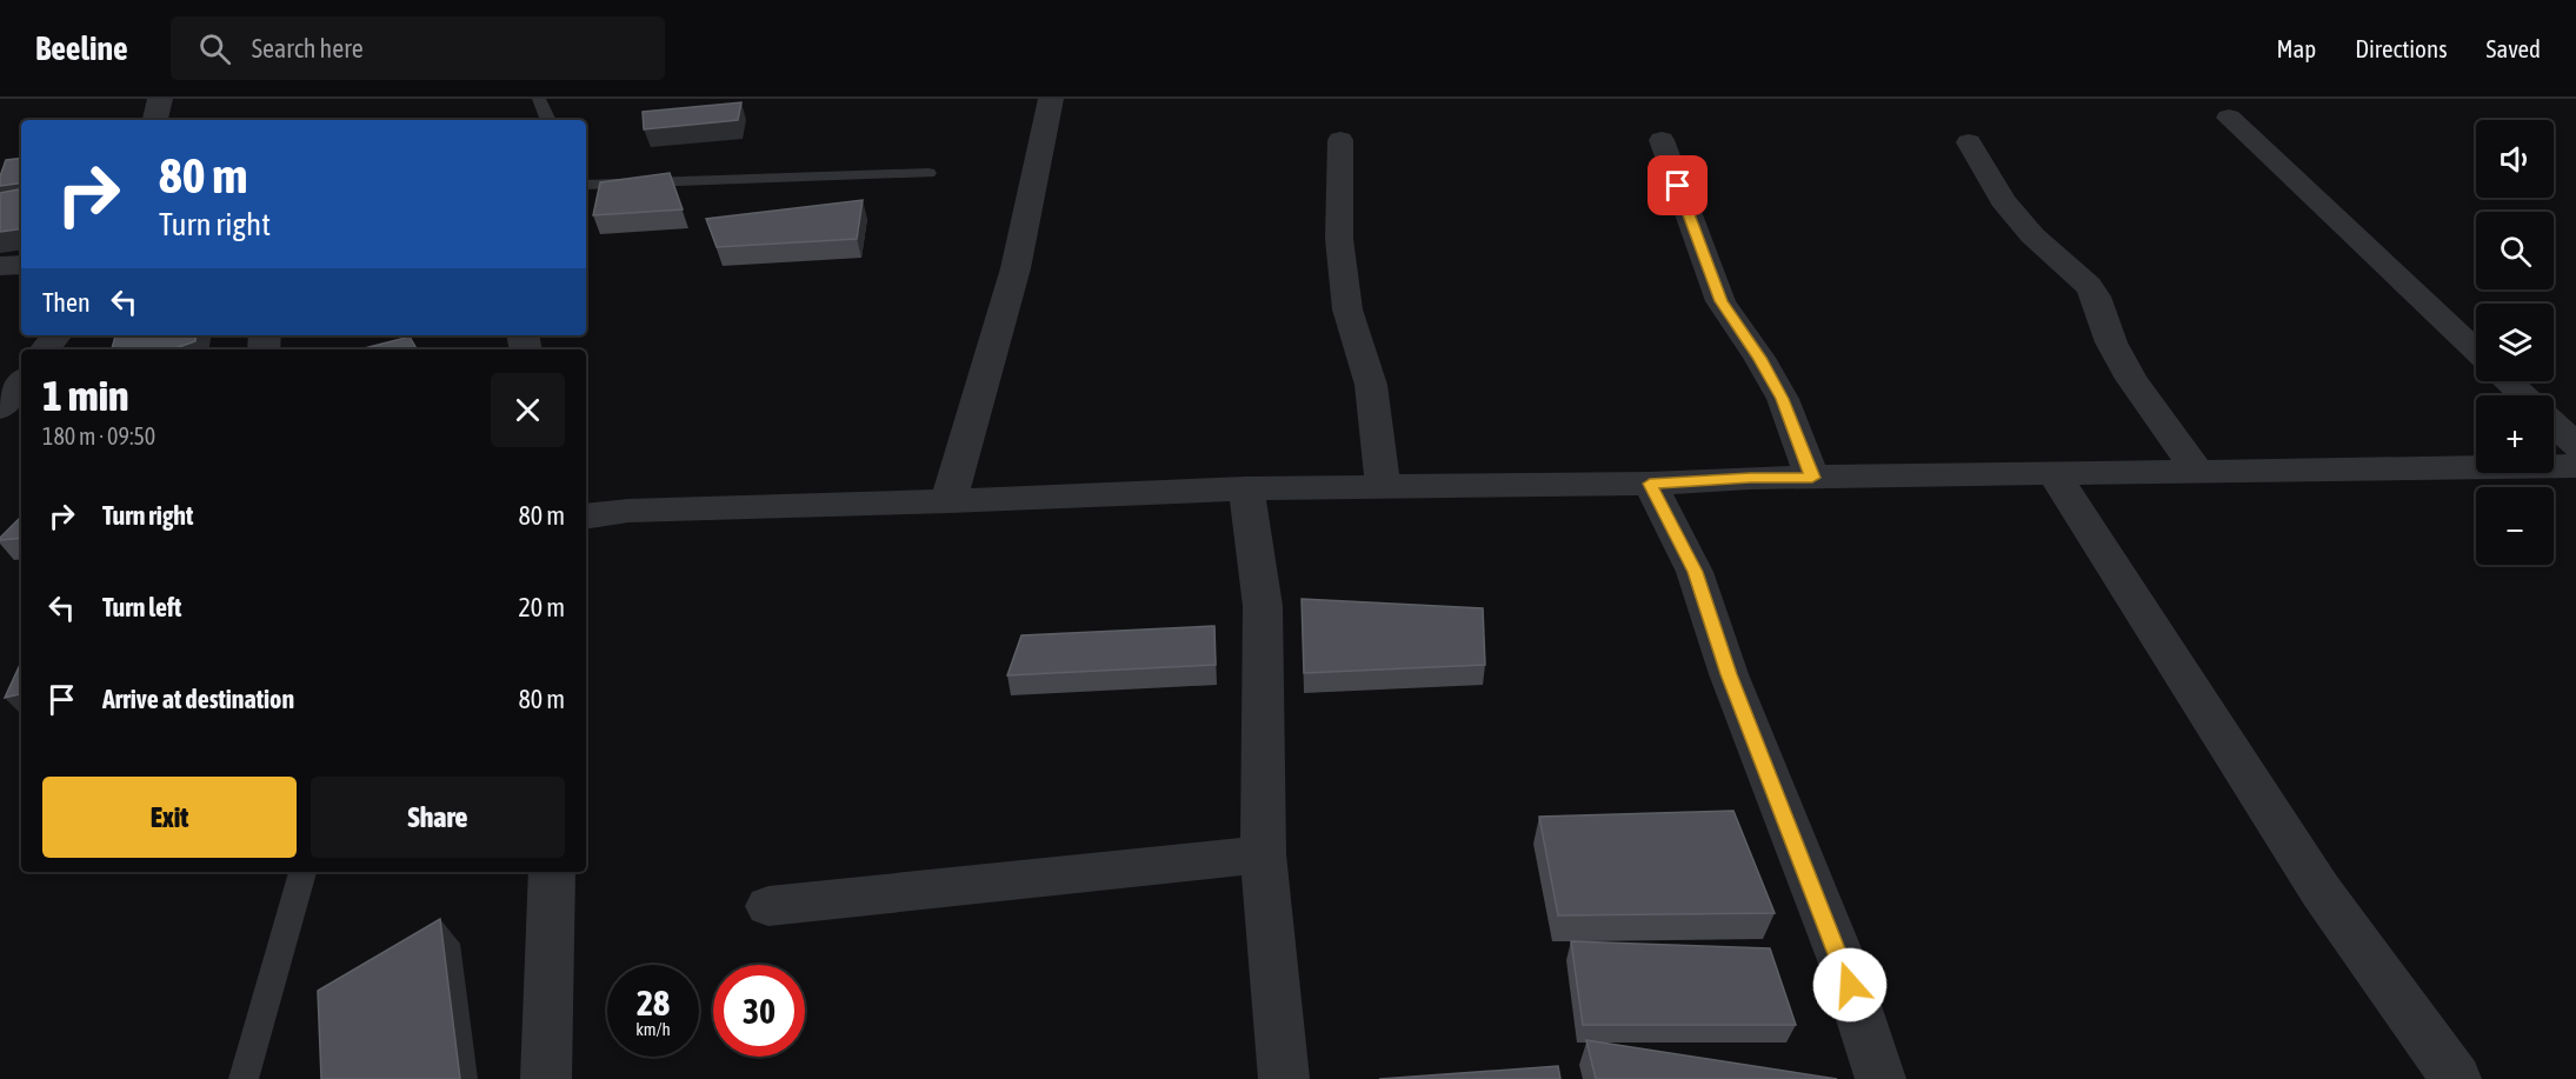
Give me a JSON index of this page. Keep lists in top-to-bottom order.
{
  "page": {
    "header": "Beeline",
    "search": "Search here",
    "nav": ["Map", "Directions", "Saved"],
    "map_buttons": ["+", "−"],
    "turn": ["80 m", "Turn right"],
    "then": "Then",
    "heading": ["1 min", "180 m · 09:50"],
    "list": [
      {
        "name": "Turn right",
        "value": "80 m"
      },
      {
        "name": "Turn left",
        "value": "20 m"
      },
      {
        "name": "Arrive at destination",
        "value": "80 m"
      }
    ],
    "buttons": ["Exit", "Share"],
    "speed": "28 km/h",
    "limit": "30"
  }
}
